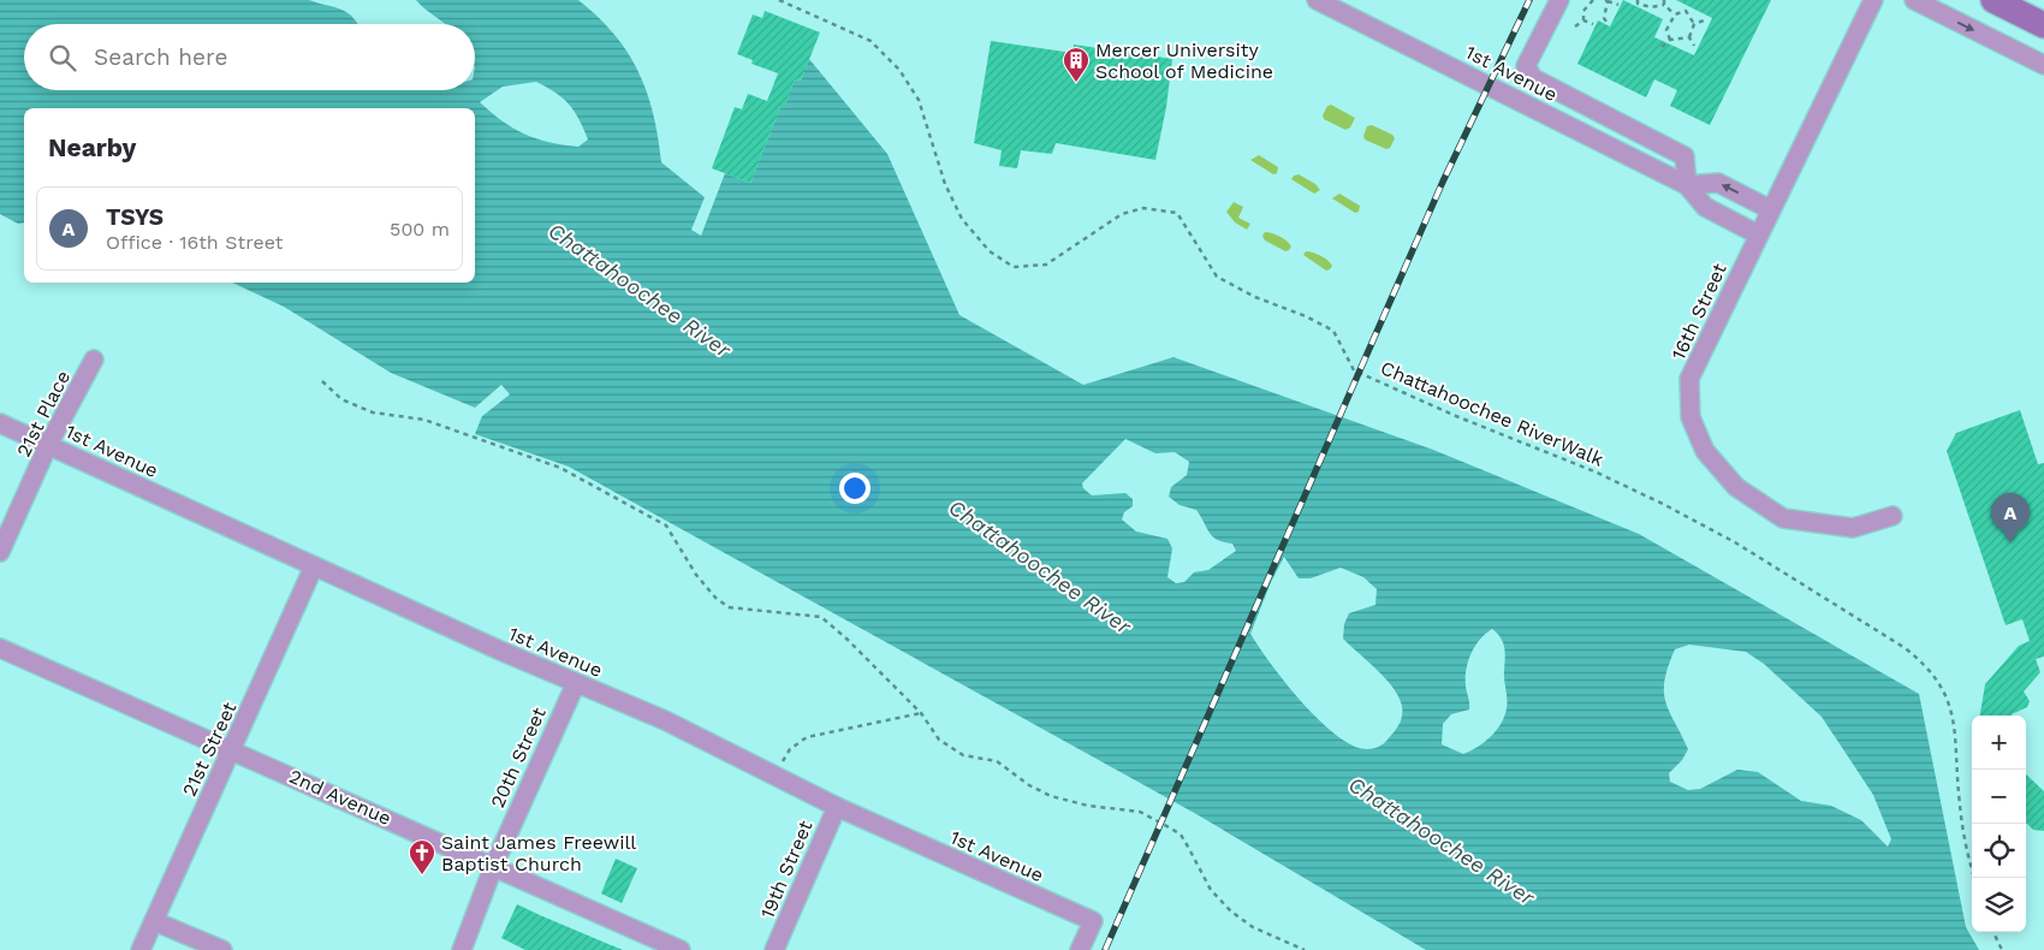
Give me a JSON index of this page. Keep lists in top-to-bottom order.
{
  "streets": {
    "street": [
      "1st Avenue",
      "16th Street",
      "21st Place",
      "21st Street",
      "20th Street",
      "2nd Avenue",
      "19th Street"
    ],
    "path": ["Chattahoochee RiverWalk"]
  },
  "crossings": [
    ["1st Avenue", "16th Street"],
    ["1st Avenue", "21st Place"],
    ["1st Avenue", "21st Street"],
    ["1st Avenue", "20th Street"],
    ["1st Avenue", "19th Street"],
    ["21st Street", "2nd Avenue"],
    ["20th Street", "2nd Avenue"]
  ],
  "water": ["Chattahoochee River"],
  "places": {
    "building": ["Mercer University School of Medicine"],
    "church": ["Saint James Freewill Baptist Church"]
  },
  "page": {
    "search": "Search here",
    "heading": "Nearby",
    "list": [
      {
        "mark": "A",
        "name": "TSYS",
        "note": "Office · 16th Street",
        "value": "500 m"
      }
    ],
    "pins": "A",
    "map_buttons": ["+", "−"]
  }
}
